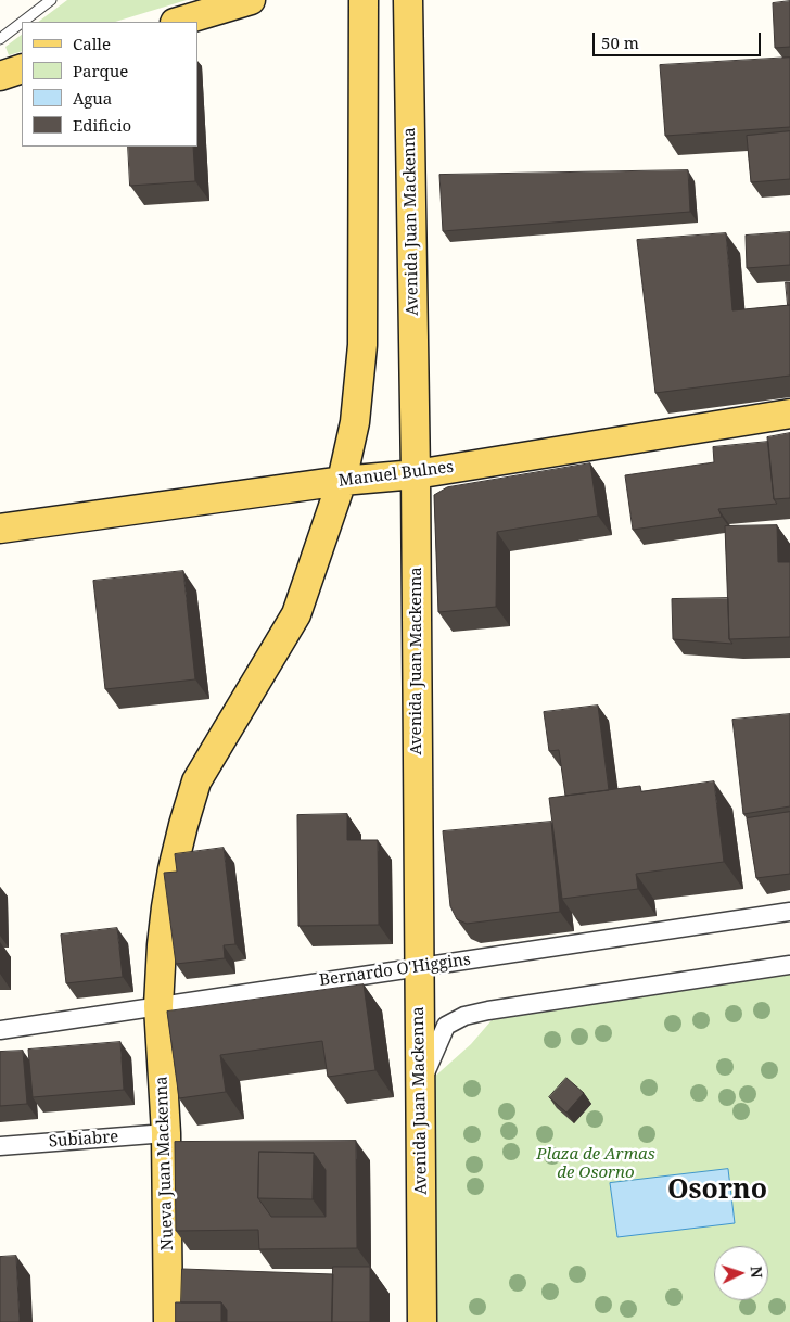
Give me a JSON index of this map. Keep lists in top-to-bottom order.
{
  "streets": {
    "main road": ["Avenida Juan Mackenna", "Manuel Bulnes", "Nueva Juan Mackenna"],
    "street": ["Bernardo O'Higgins", "Subiabre"]
  },
  "crossings": [
    ["Avenida Juan Mackenna", "Manuel Bulnes"],
    ["Avenida Juan Mackenna", "Bernardo O'Higgins"],
    ["Bernardo O'Higgins", "Nueva Juan Mackenna"],
    ["Subiabre", "Nueva Juan Mackenna"]
  ],
  "districts": ["Osorno"],
  "parks": ["Plaza de Armas de Osorno"],
  "legend": [
    "Calle",
    "Parque",
    "Agua",
    "Edificio"
  ],
  "scale_bar": "50 m",
  "north": "right"
}
